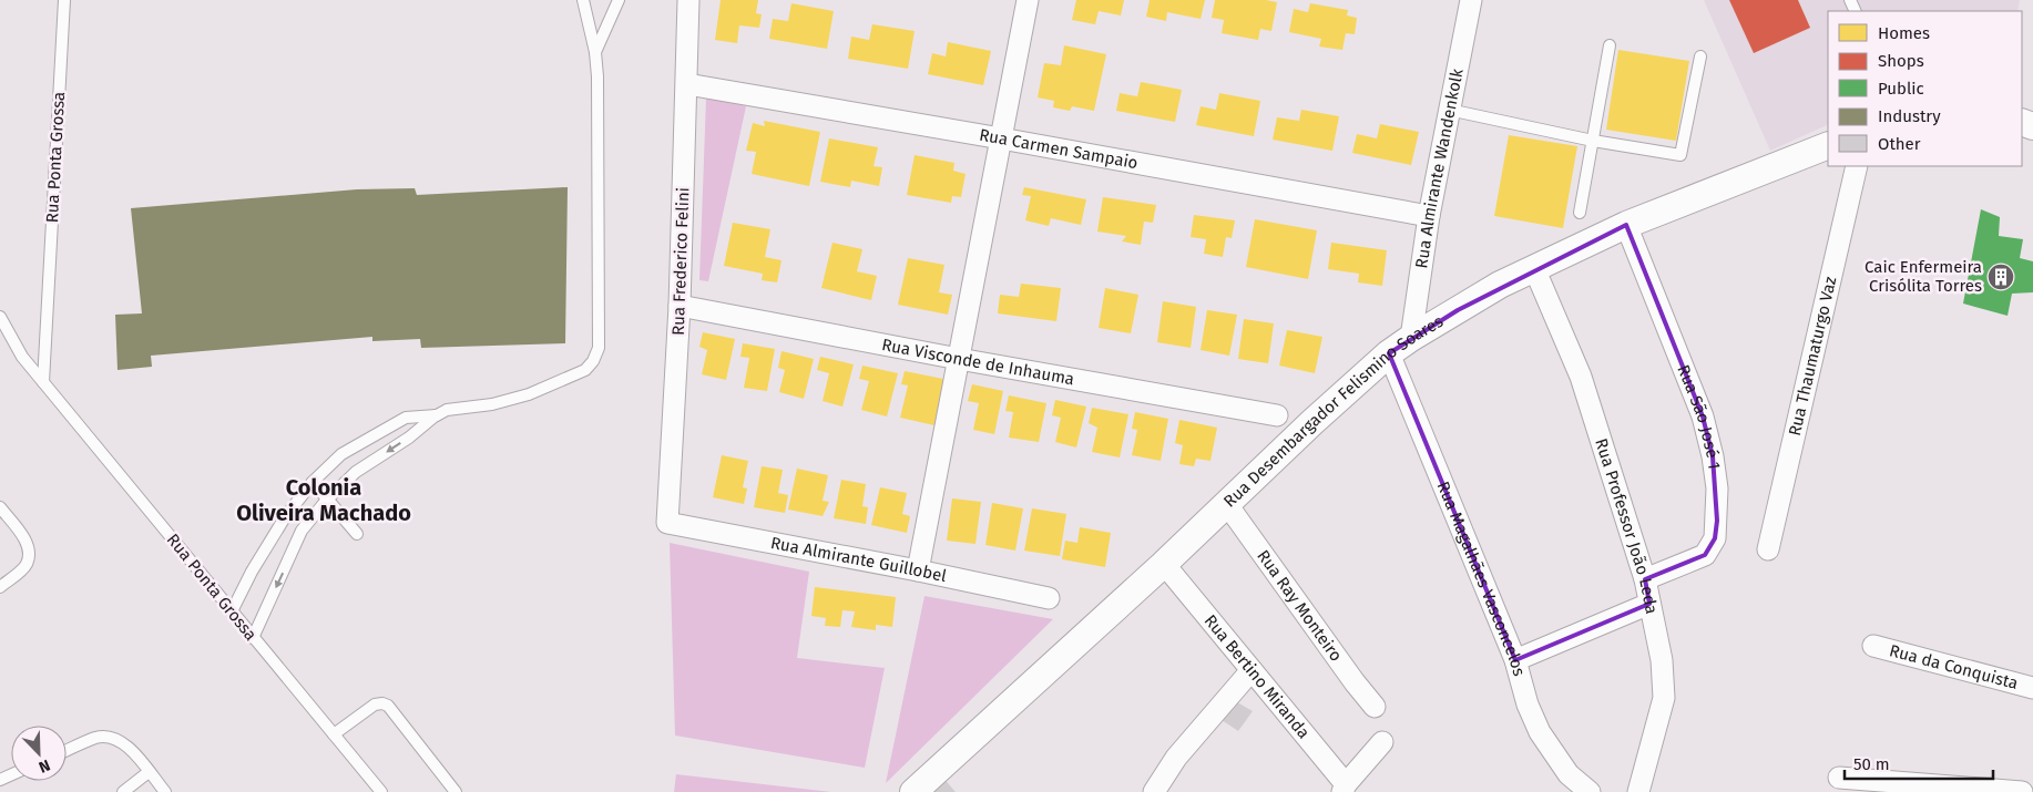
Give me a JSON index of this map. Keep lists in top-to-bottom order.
{
  "streets": {
    "street": [
      "Rua Carmen Sampaio",
      "Rua Almirante Wandenkolk",
      "Rua Frederico Felini",
      "Rua Thaumaturgo Vaz",
      "Rua Visconde de Inhauma",
      "Rua Desembargador Felismino Soares",
      "Rua São José 1",
      "Rua Professor João Leda",
      "Rua Almirante Guillobel",
      "Rua Magalhães Vasconcelos",
      "Rua Ray Monteiro",
      "Rua da Conquista",
      "Rua Bertino Miranda"
    ],
    "lane": ["Rua Ponta Grossa"]
  },
  "crossings": [
    ["Rua Carmen Sampaio", "Rua Almirante Wandenkolk"],
    ["Rua Carmen Sampaio", "Rua Frederico Felini"],
    ["Rua Almirante Wandenkolk", "Rua Desembargador Felismino Soares"],
    ["Rua Frederico Felini", "Rua Visconde de Inhauma"],
    ["Rua Frederico Felini", "Rua Almirante Guillobel"],
    ["Rua Desembargador Felismino Soares", "Rua São José 1"],
    ["Rua Desembargador Felismino Soares", "Rua Professor João Leda"],
    ["Rua Desembargador Felismino Soares", "Rua Magalhães Vasconcelos"],
    ["Rua Desembargador Felismino Soares", "Rua Ray Monteiro"],
    ["Rua Desembargador Felismino Soares", "Rua Bertino Miranda"],
    ["Rua São José 1", "Rua Professor João Leda"]
  ],
  "districts": ["Colonia Oliveira Machado"],
  "places": {
    "building": ["Caic Enfermeira Crisólita Torres"]
  },
  "legend": [
    "Homes",
    "Shops",
    "Public",
    "Industry",
    "Other"
  ],
  "scale_bar": "50 m",
  "north": "bottom right"
}
